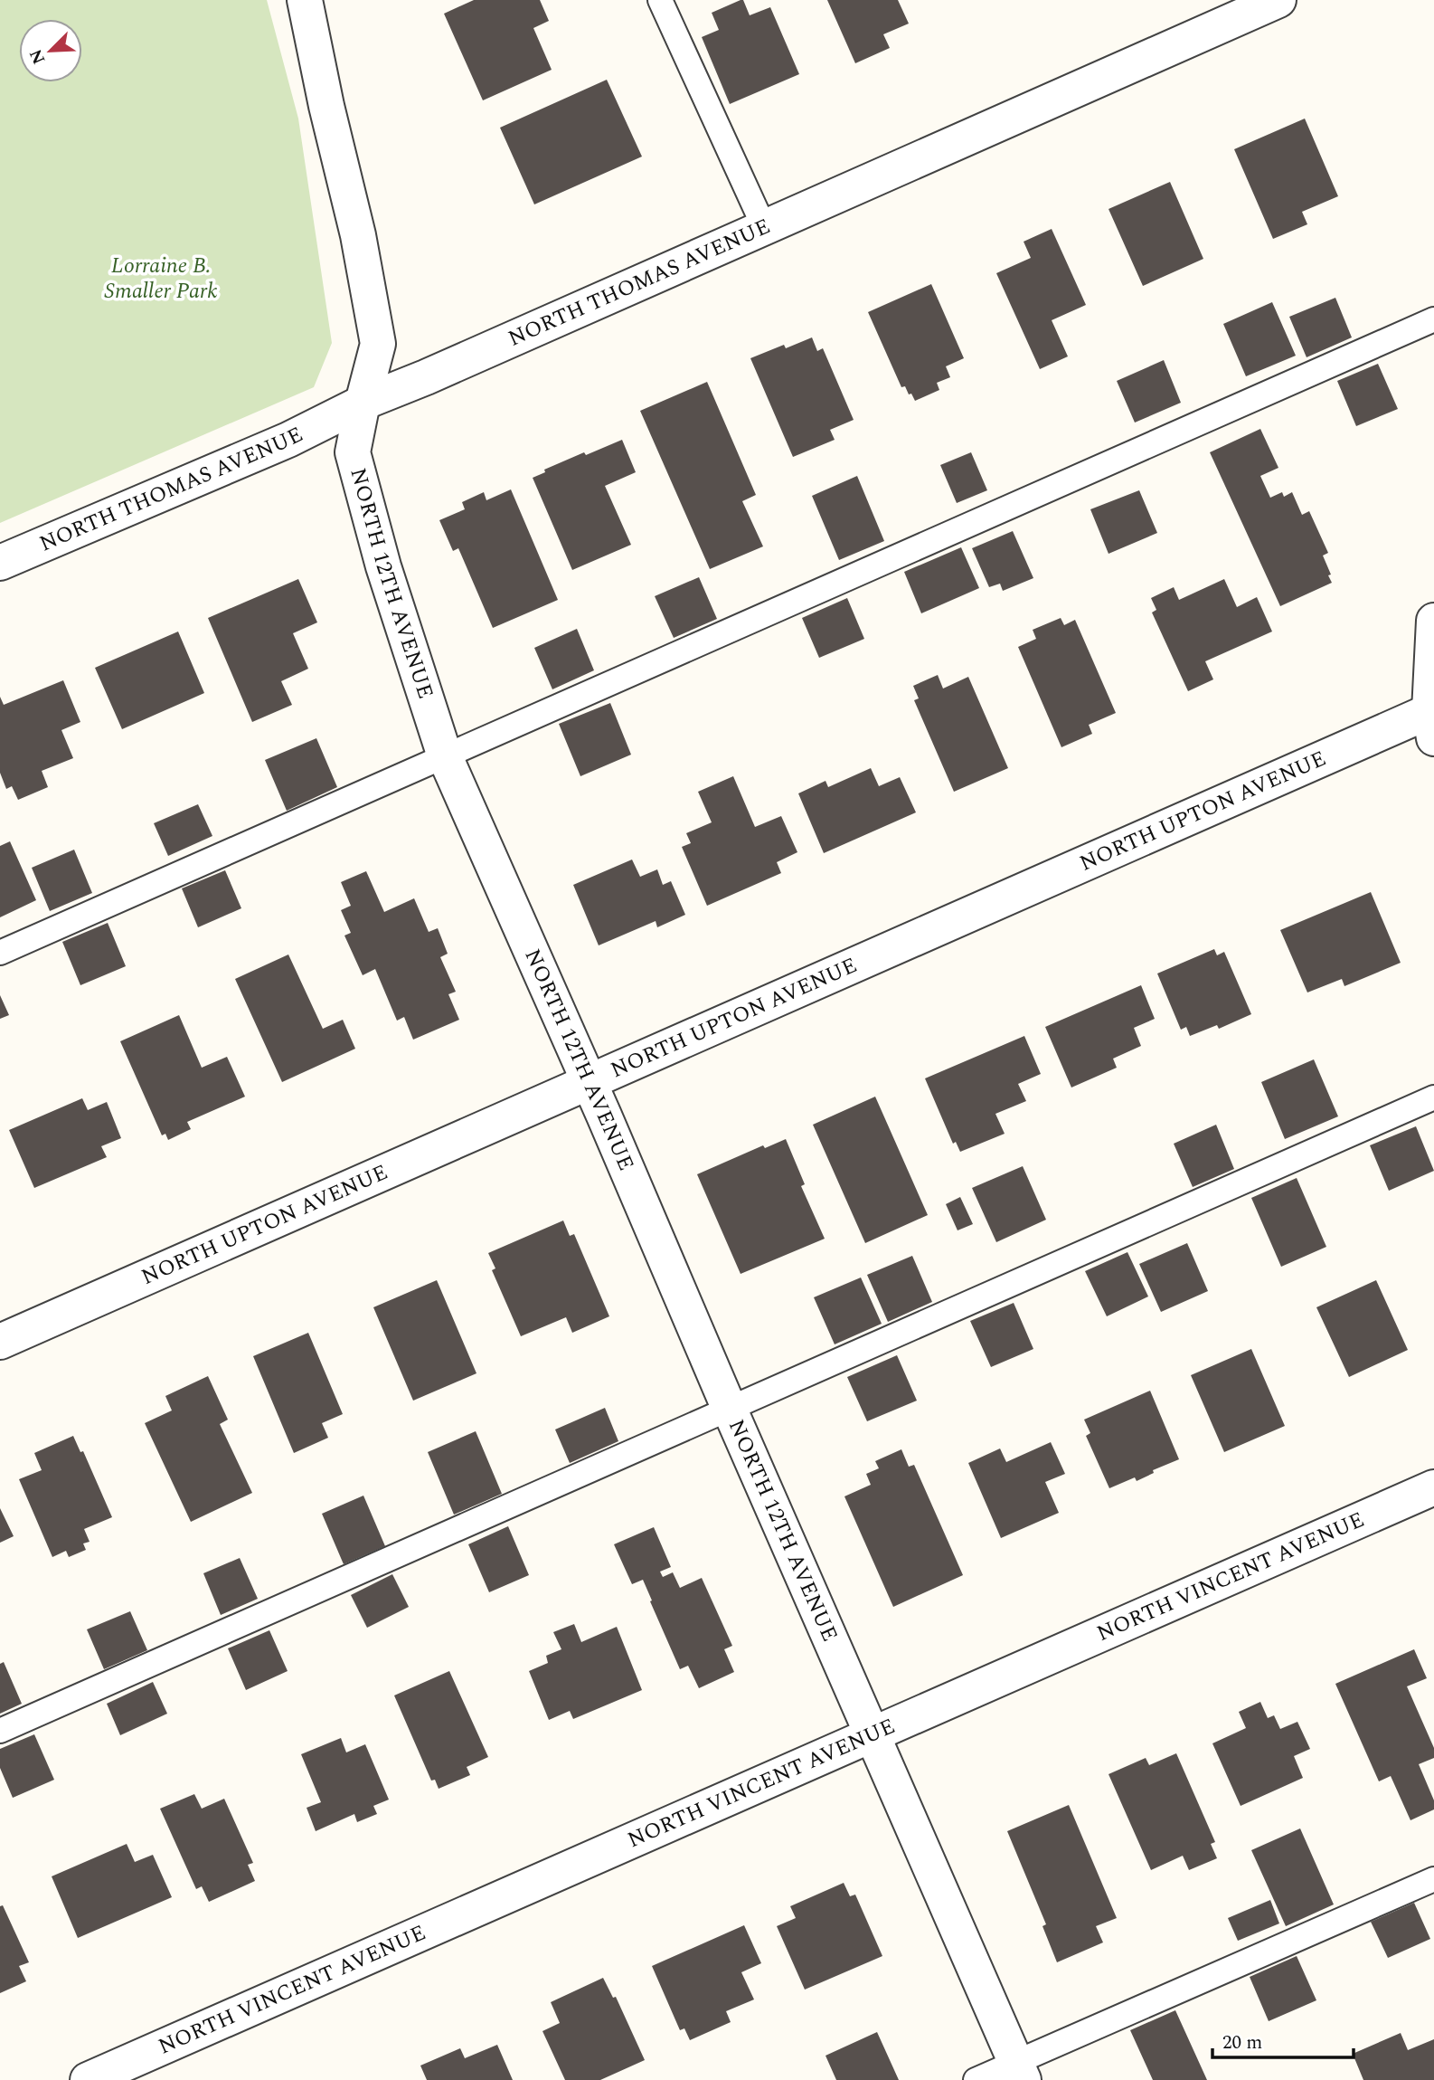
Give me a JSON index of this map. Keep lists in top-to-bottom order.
{
  "streets": {
    "street": [
      "NORTH THOMAS AVENUE",
      "NORTH 12TH AVENUE",
      "NORTH UPTON AVENUE",
      "NORTH VINCENT AVENUE"
    ]
  },
  "crossings": [
    ["NORTH THOMAS AVENUE", "NORTH 12TH AVENUE"],
    ["NORTH 12TH AVENUE", "NORTH UPTON AVENUE"],
    ["NORTH 12TH AVENUE", "NORTH VINCENT AVENUE"]
  ],
  "parks": ["Lorraine B. Smaller Park"],
  "scale_bar": "20 m",
  "north": "bottom left"
}
